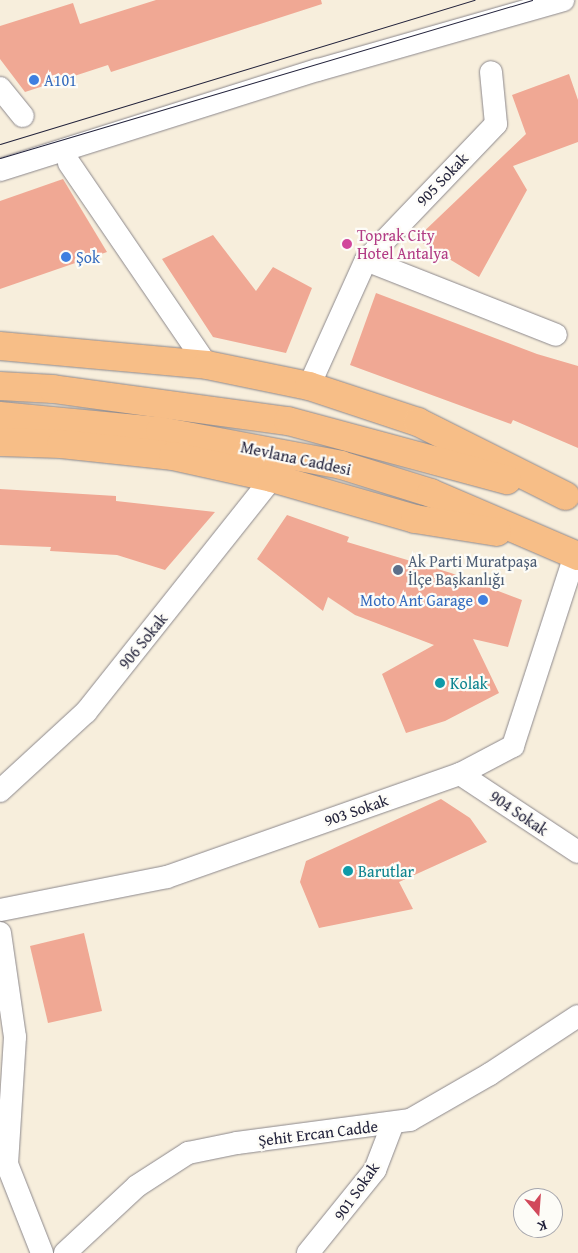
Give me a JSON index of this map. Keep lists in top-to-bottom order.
{
  "streets": {
    "main road": ["Mevlana Caddesi"],
    "street": [
      "905 Sokak",
      "906 Sokak",
      "903 Sokak",
      "904 Sokak",
      "Şehit Ercan Cadde",
      "901 Sokak"
    ]
  },
  "crossings": [
    ["Mevlana Caddesi", "903 Sokak"],
    ["903 Sokak", "904 Sokak"],
    ["Şehit Ercan Cadde", "901 Sokak"]
  ],
  "places": [
    "A101",
    "Toprak City Hotel Antalya",
    "Şok",
    "Ak Parti Muratpaşa İlçe Başkanlığı",
    "Moto Ant Garage",
    "Kolak",
    "Barutlar"
  ],
  "north": "bottom"
}
